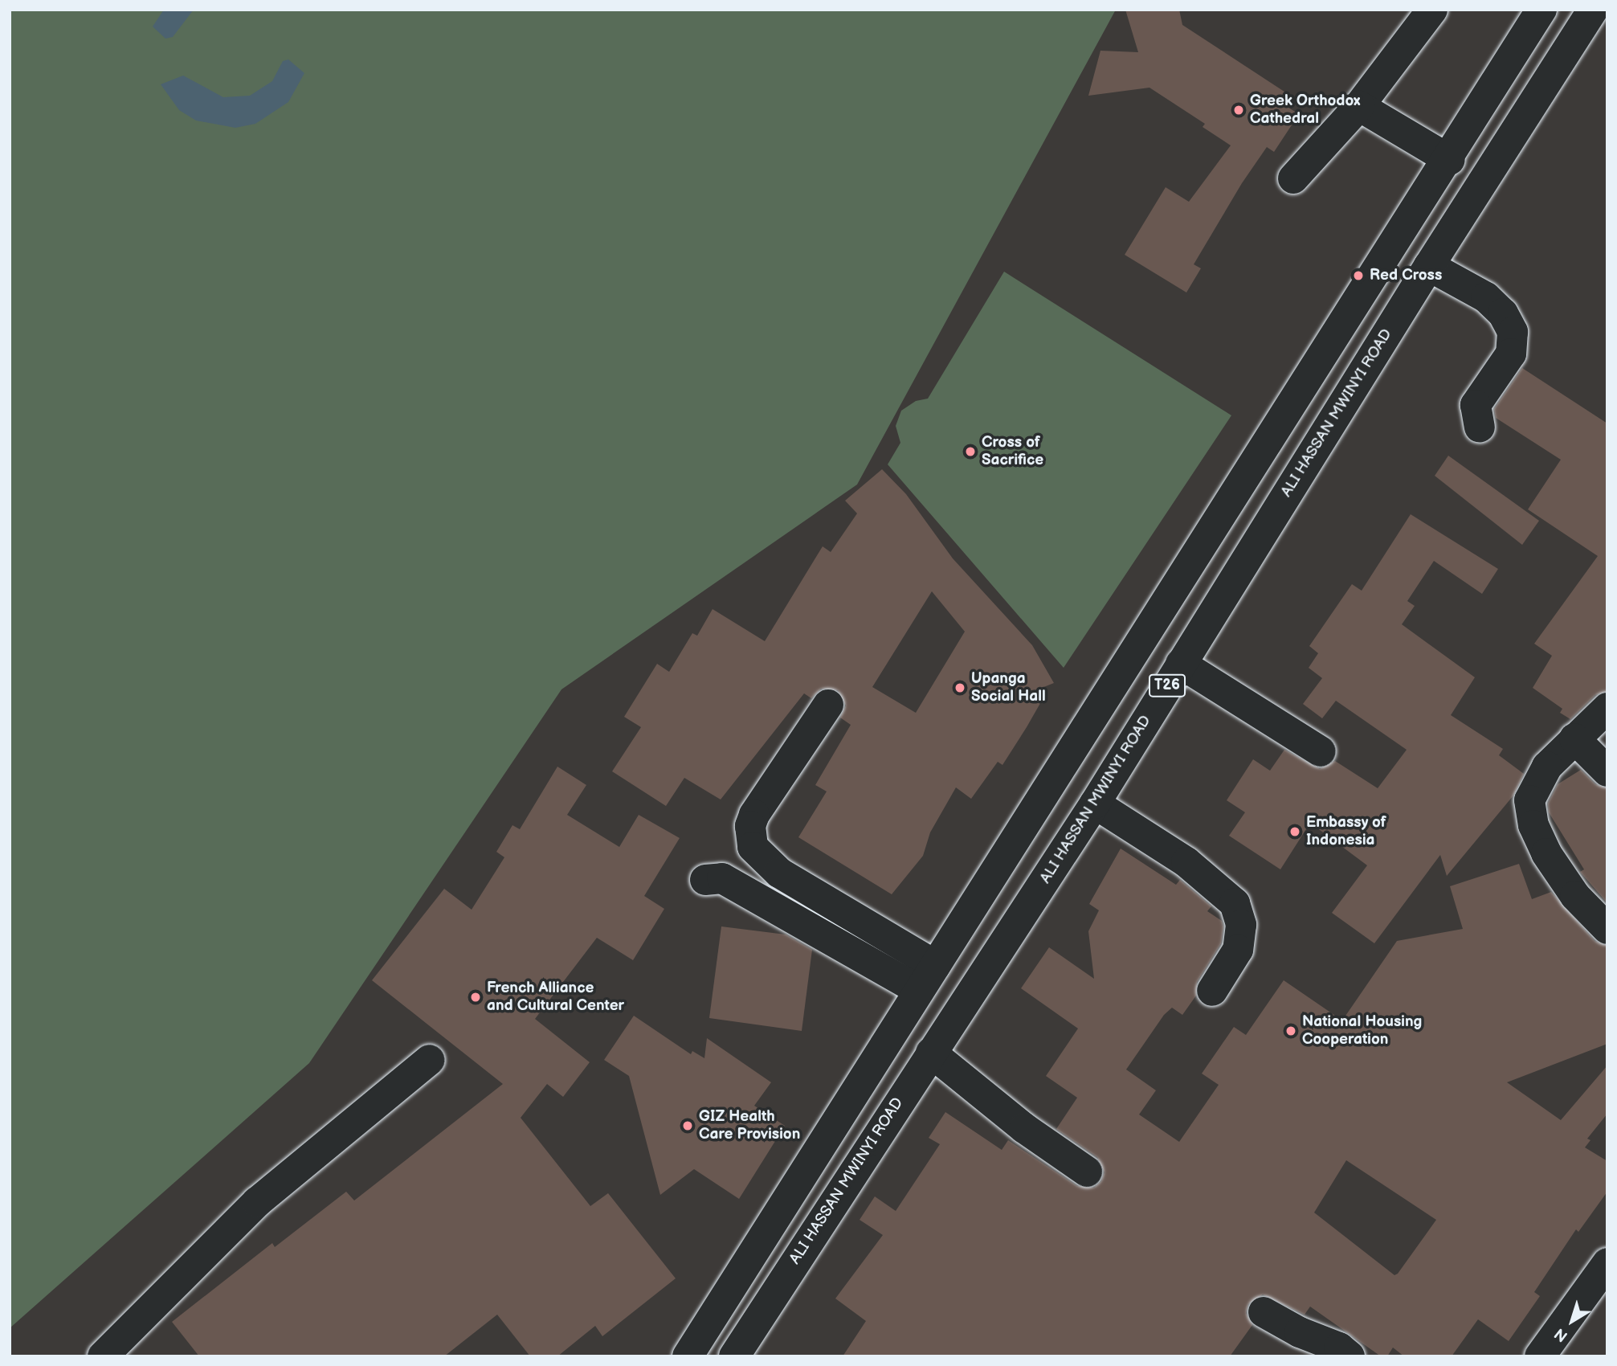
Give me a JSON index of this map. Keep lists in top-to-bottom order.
{
  "streets": {
    "main road": ["ALI HASSAN MWINYI ROAD", "T26"]
  },
  "places": [
    "Greek Orthodox Cathedral",
    "Red Cross",
    "Cross of Sacrifice",
    "Upanga Social Hall",
    "Embassy of Indonesia",
    "French Alliance and Cultural Center",
    "National Housing Cooperation",
    "GIZ Health Care Provision"
  ],
  "north": "bottom left"
}
